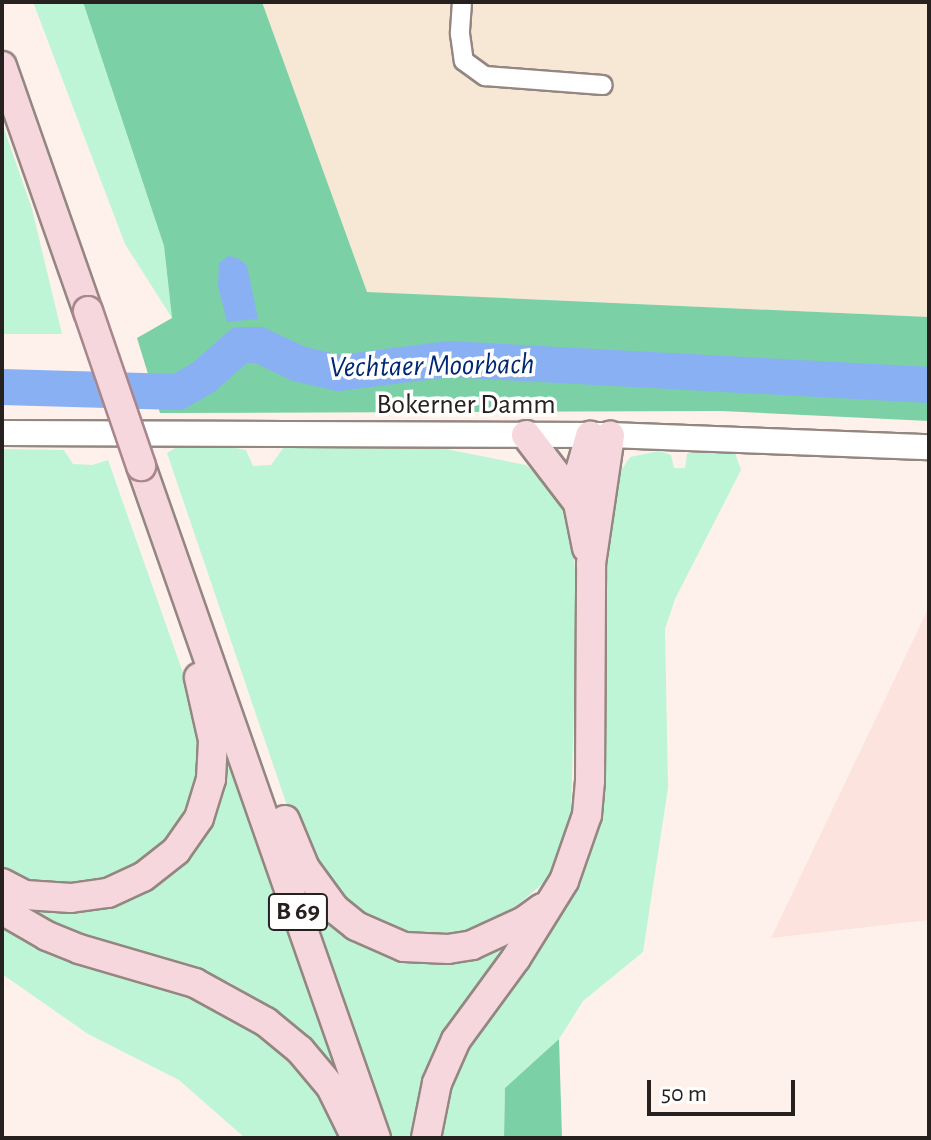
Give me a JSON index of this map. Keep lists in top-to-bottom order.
{
  "streets": {
    "main road": ["Bokerner Damm", "B 69"]
  },
  "water": ["Vechtaer Moorbach"],
  "scale_bar": "50 m"
}
